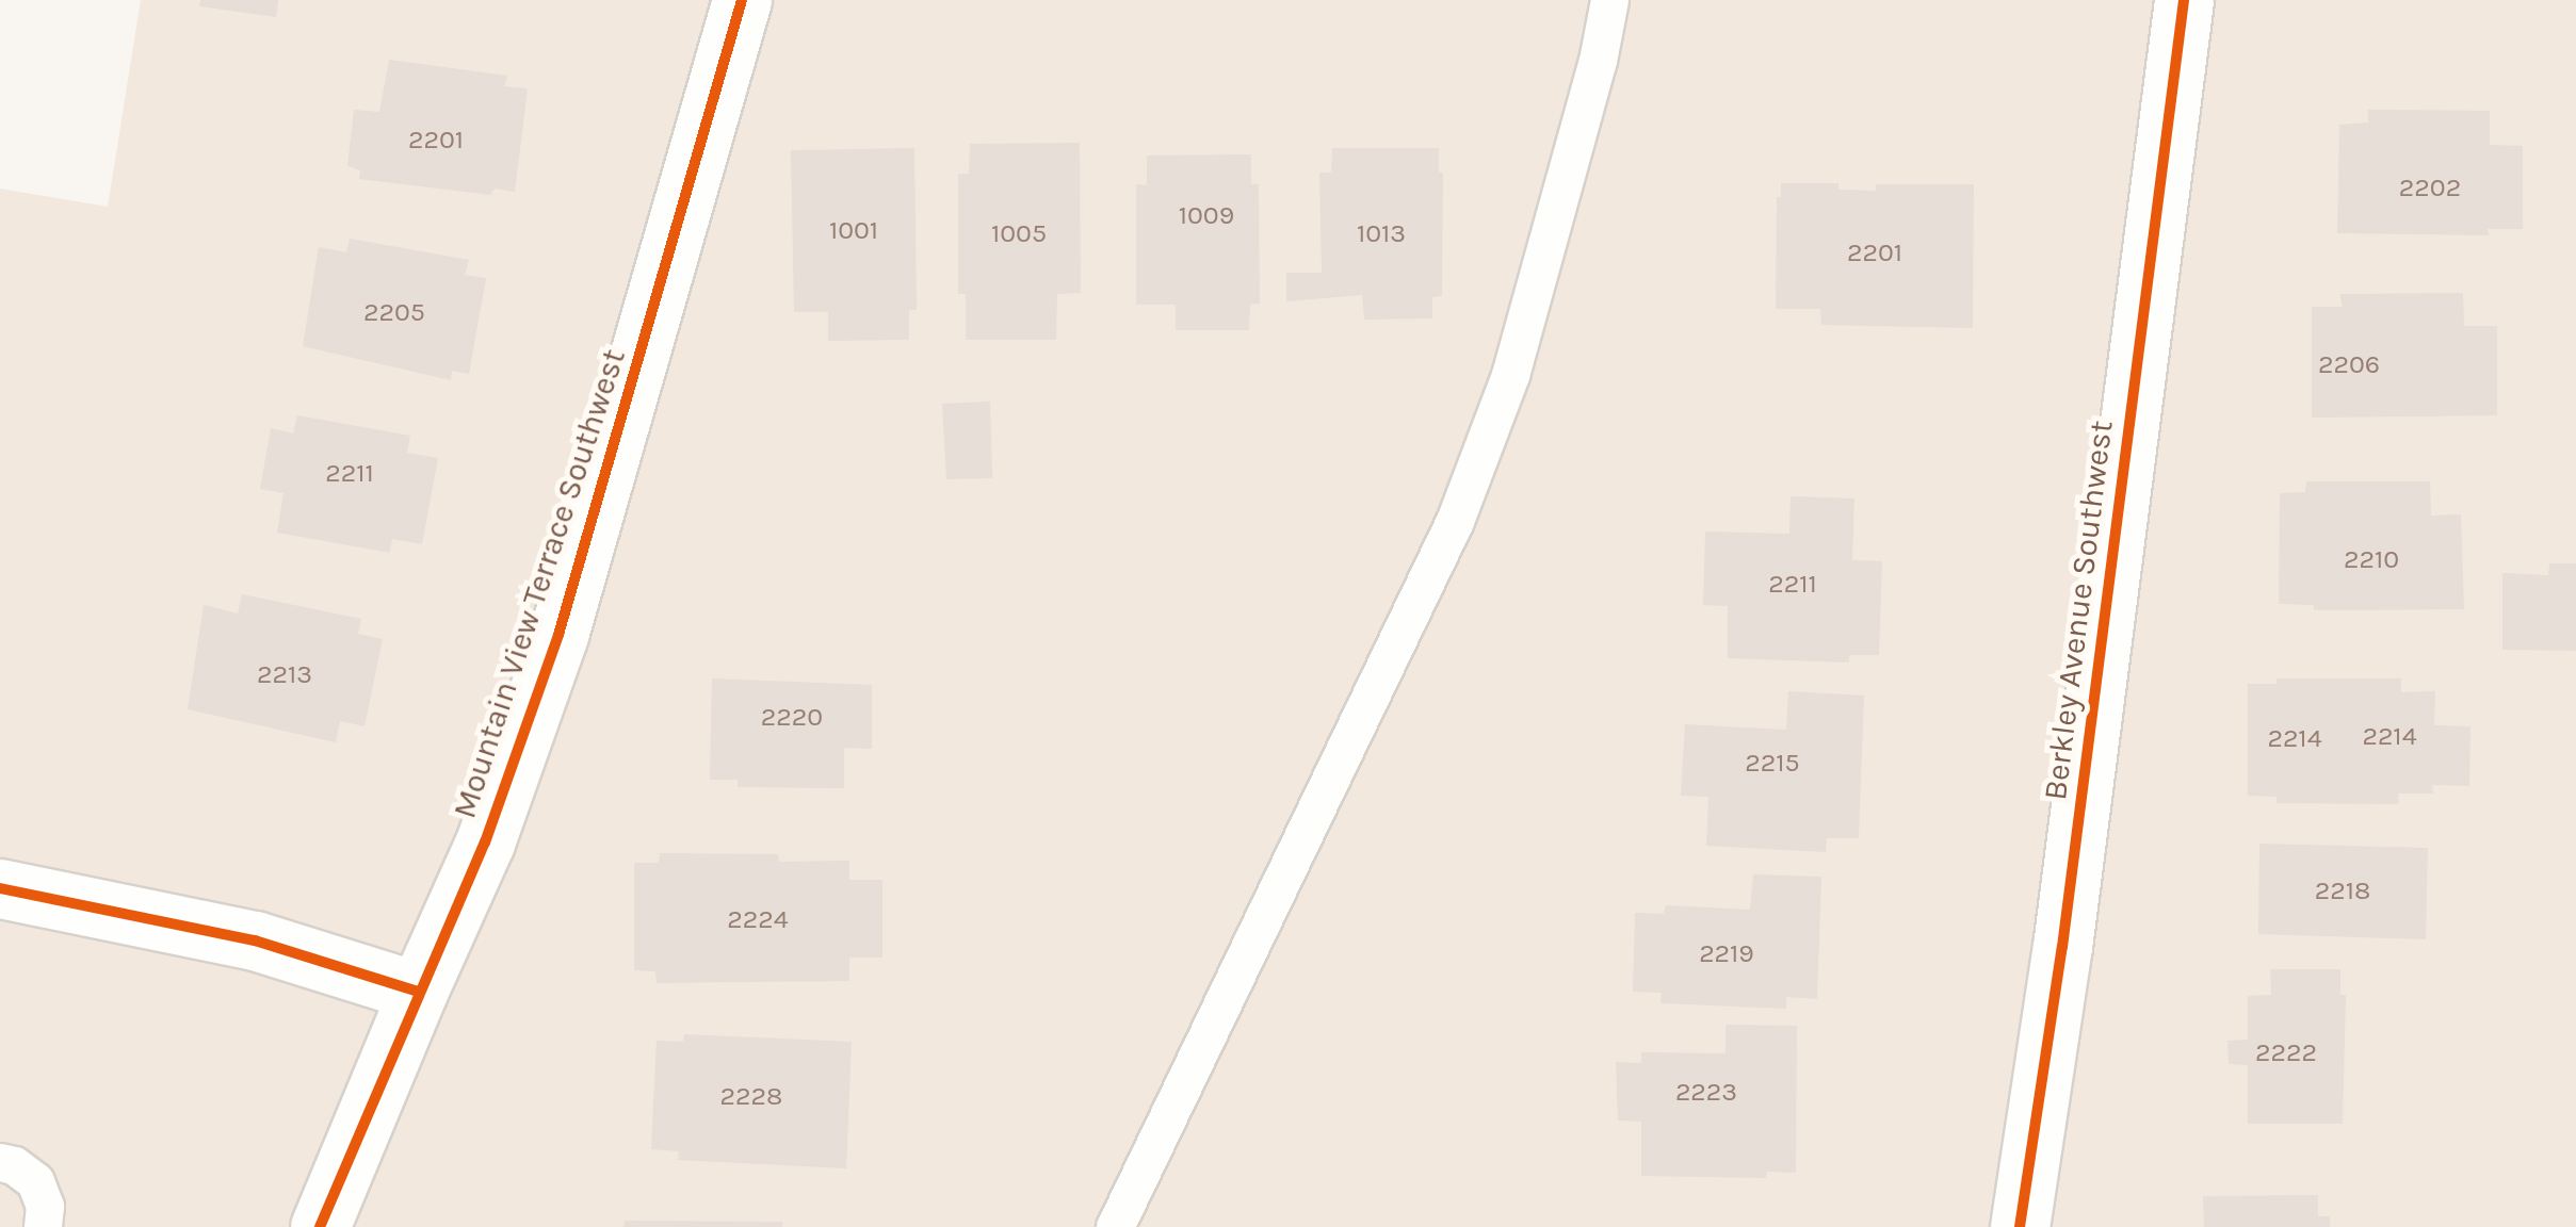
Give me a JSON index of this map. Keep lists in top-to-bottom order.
{
  "streets": {
    "street": ["Mountain View Terrace Southwest", "Berkley Avenue Southwest"]
  },
  "house_numbers": [
    "2201",
    "2202",
    "1009",
    "1001",
    "1005",
    "1013",
    "2201",
    "2205",
    "2206",
    "2211",
    "2210",
    "2211",
    "2213",
    "2220",
    "2214",
    "2214",
    "2215",
    "2218",
    "2224",
    "2219",
    "2222",
    "2223",
    "2228"
  ]
}
